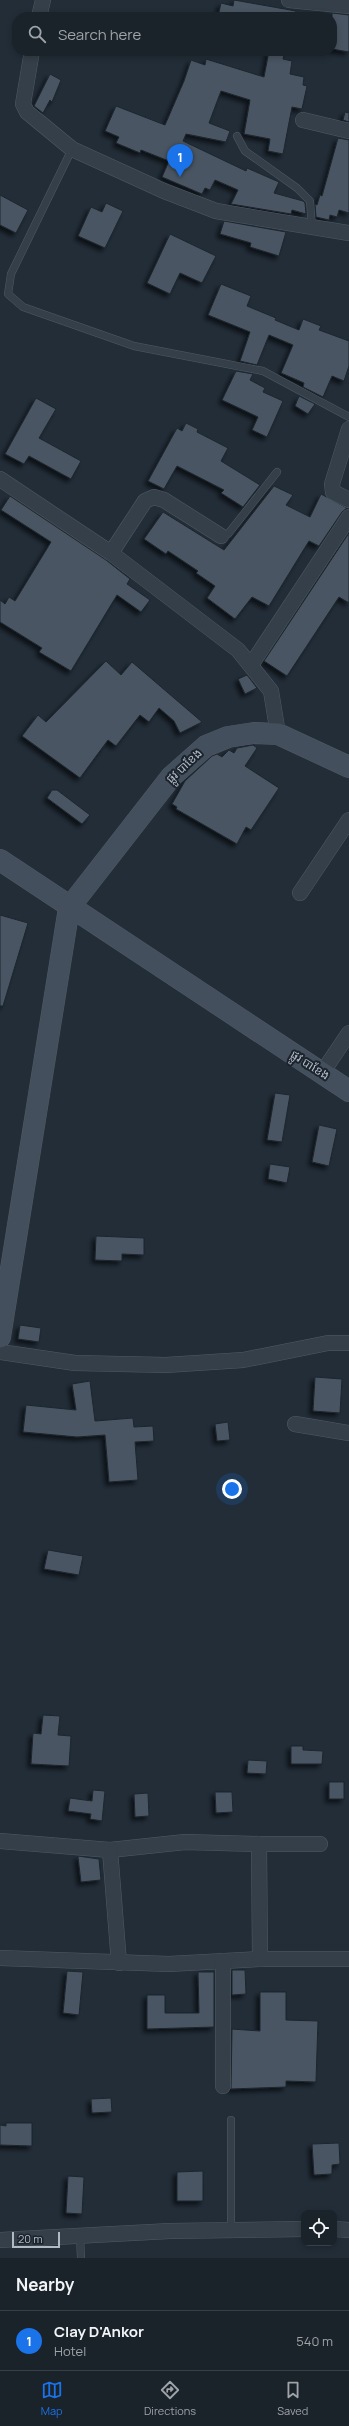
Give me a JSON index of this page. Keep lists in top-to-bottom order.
{
  "streets": {
    "street": ["ផ្លូវ បាខែង"]
  },
  "scale_bar": "20 m",
  "page": {
    "search": "Search here",
    "pins": "1",
    "scale": "20 m",
    "heading": "Nearby",
    "list": [
      {
        "mark": "1",
        "name": "Clay D'Ankor",
        "note": "Hotel",
        "value": "540 m"
      }
    ],
    "nav": ["Map", "Directions", "Saved"]
  }
}
